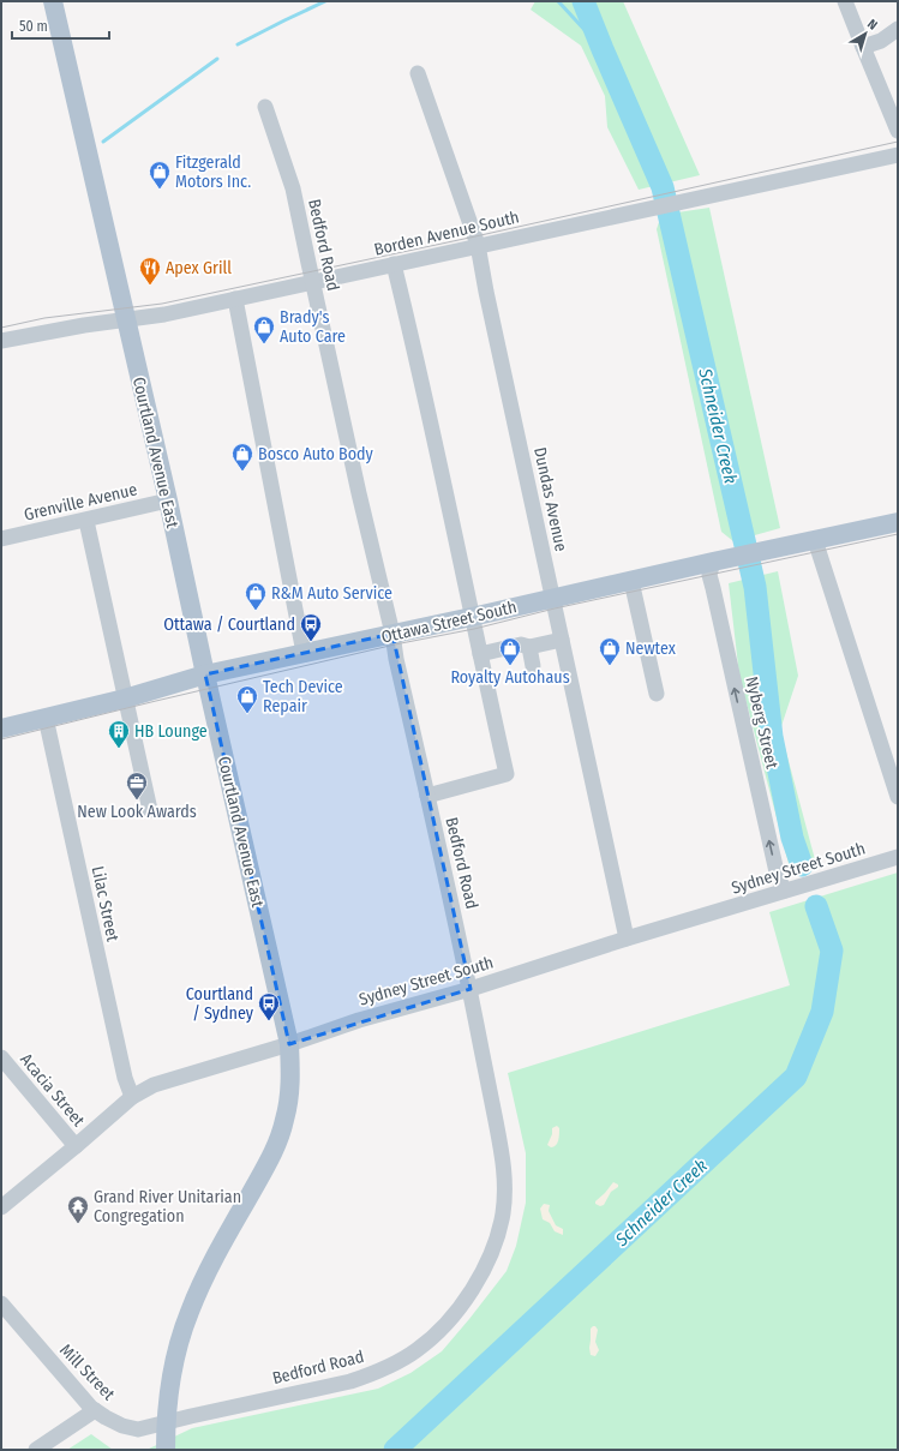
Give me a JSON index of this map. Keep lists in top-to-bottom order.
{
  "streets": {
    "main road": ["Courtland Avenue East", "Ottawa Street South"],
    "street": [
      "Borden Avenue South",
      "Bedford Road",
      "Dundas Avenue",
      "Grenville Avenue",
      "Nyberg Street",
      "Sydney Street South",
      "Lilac Street",
      "Acacia Street",
      "Mill Street"
    ]
  },
  "crossings": [
    ["Borden Avenue South", "Bedford Road"],
    ["Borden Avenue South", "Courtland Avenue East"],
    ["Borden Avenue South", "Dundas Avenue"],
    ["Bedford Road", "Courtland Avenue East"],
    ["Bedford Road", "Ottawa Street South"],
    ["Bedford Road", "Sydney Street South"],
    ["Bedford Road", "Mill Street"],
    ["Courtland Avenue East", "Grenville Avenue"],
    ["Courtland Avenue East", "Ottawa Street South"],
    ["Courtland Avenue East", "Sydney Street South"],
    ["Courtland Avenue East", "Mill Street"],
    ["Dundas Avenue", "Ottawa Street South"],
    ["Dundas Avenue", "Sydney Street South"],
    ["Ottawa Street South", "Nyberg Street"],
    ["Ottawa Street South", "Lilac Street"],
    ["Nyberg Street", "Sydney Street South"],
    ["Sydney Street South", "Lilac Street"],
    ["Sydney Street South", "Acacia Street"]
  ],
  "water": ["Schneider Creek"],
  "places": {
    "shop": [
      "Fitzgerald Motors Inc.",
      "Brady's Auto Care",
      "Bosco Auto Body",
      "R&M Auto Service",
      "Royalty Autohaus",
      "Newtex",
      "Tech Device Repair"
    ],
    "restaurant": ["Apex Grill"],
    "bus stop": ["Ottawa / Courtland", "Courtland / Sydney"],
    "building": ["HB Lounge"],
    "office": ["New Look Awards"],
    "temple": ["Grand River Unitarian Congregation"]
  },
  "scale_bar": "50 m",
  "north": "top right"
}
